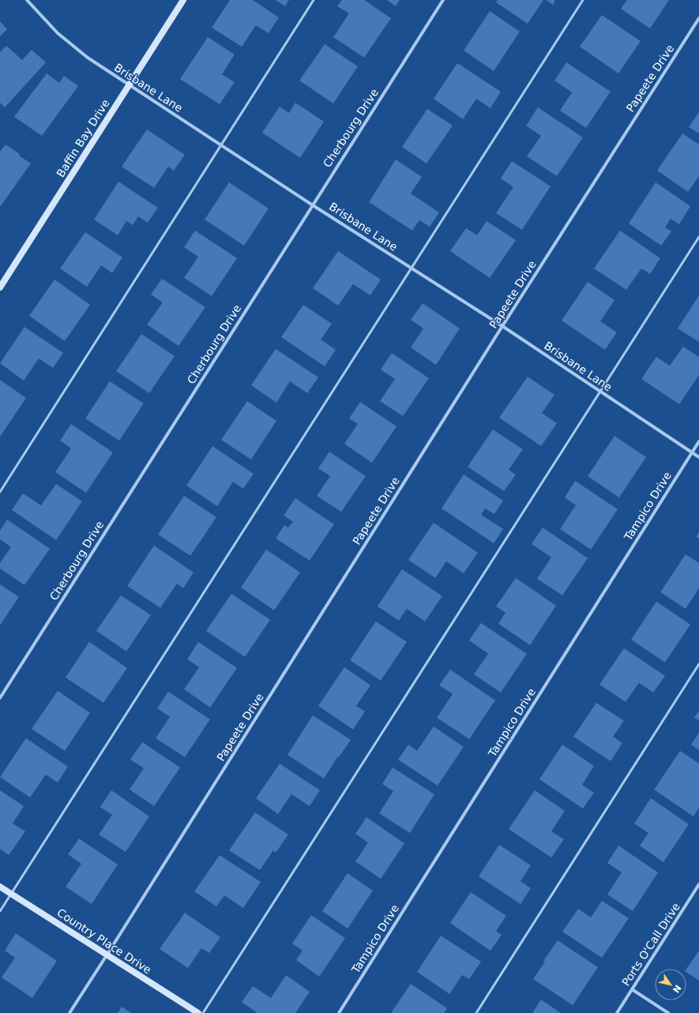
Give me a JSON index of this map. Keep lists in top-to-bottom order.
{
  "streets": {
    "street": [
      "Papeete Drive",
      "Brisbane Lane",
      "Cherbourg Drive",
      "Baffin Bay Drive",
      "Tampico Drive",
      "Country Place Drive",
      "Ports O'Call Drive"
    ]
  },
  "crossings": [
    ["Papeete Drive", "Brisbane Lane"],
    ["Papeete Drive", "Country Place Drive"],
    ["Brisbane Lane", "Cherbourg Drive"],
    ["Brisbane Lane", "Baffin Bay Drive"],
    ["Brisbane Lane", "Tampico Drive"]
  ],
  "north": "bottom right"
}
